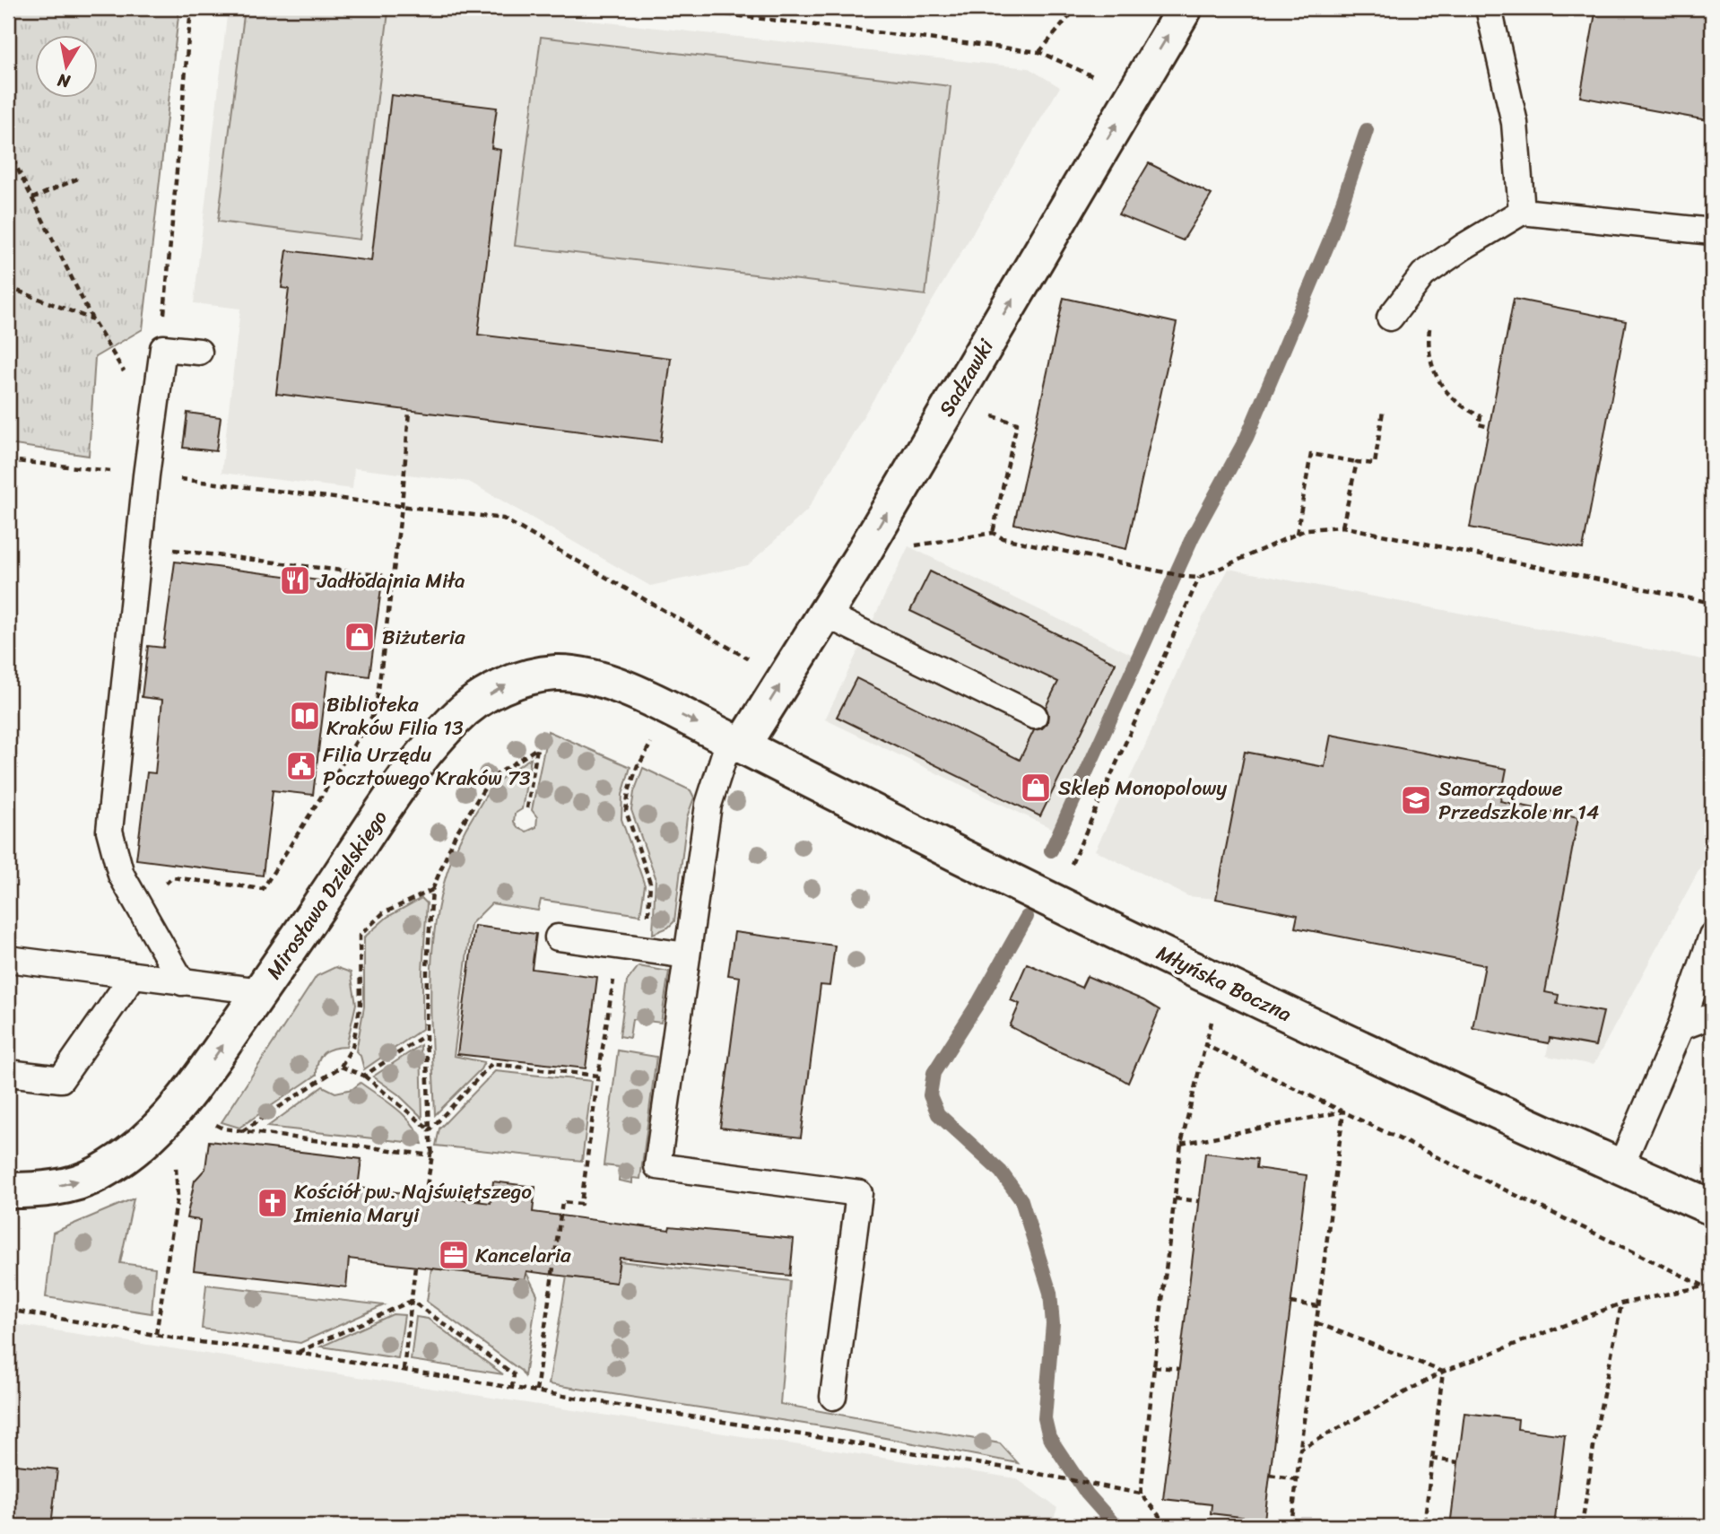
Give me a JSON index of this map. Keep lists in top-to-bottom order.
{
  "streets": {
    "street": ["Sadzawki", "Mirosława Dzielskiego", "Młyńska Boczna"]
  },
  "crossings": [
    ["Sadzawki", "Mirosława Dzielskiego"],
    ["Sadzawki", "Młyńska Boczna"],
    ["Mirosława Dzielskiego", "Młyńska Boczna"]
  ],
  "one_way": ["Sadzawki", "Mirosława Dzielskiego"],
  "places": {
    "restaurant": ["Jadłodajnia Miła"],
    "shop": ["Biżuteria", "Sklep Monopolowy"],
    "library": ["Biblioteka Kraków Filia 13"],
    "public building": ["Filia Urzędu Pocztowego Kraków 73"],
    "school or university": ["Samorządowe Przedszkole nr 14"],
    "church": ["Kościół pw. Najświętszego Imienia Maryi"],
    "office": ["Kancelaria"]
  },
  "north": "bottom"
}
